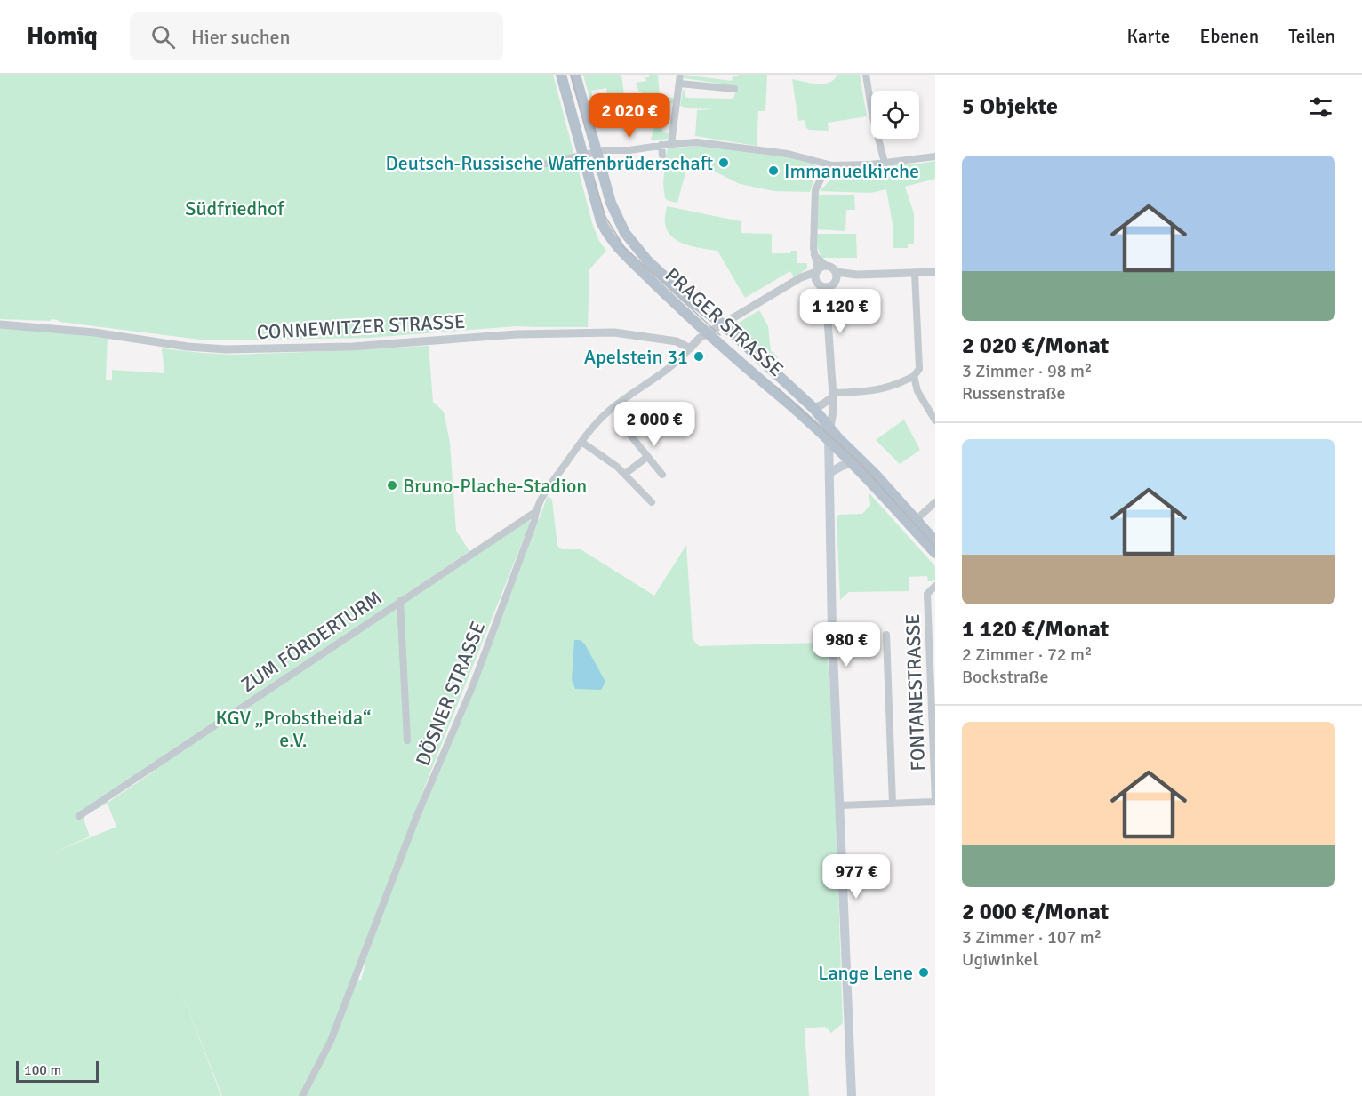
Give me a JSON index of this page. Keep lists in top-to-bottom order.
{
  "streets": {
    "main road": ["PRAGER STRASSE"],
    "street": [
      "CONNEWITZER STRASSE",
      "ZUM FÖRDERTURM",
      "FONTANESTRASSE",
      "DÖSNER STRASSE"
    ]
  },
  "crossings": [
    ["CONNEWITZER STRASSE", "DÖSNER STRASSE"],
    ["ZUM FÖRDERTURM", "DÖSNER STRASSE"]
  ],
  "parks": ["Südfriedhof", "KGV „Probstheida“ e.V."],
  "places": [
    "Deutsch-Russische Waffenbrüderschaft",
    "Immanuelkirche",
    "Apelstein 31",
    "Bruno-Plache-Stadion",
    "Lange Lene"
  ],
  "scale_bar": "100 m",
  "page": {
    "header": "Homiq",
    "search": "Hier suchen",
    "nav": ["Karte", "Ebenen", "Teilen"],
    "heading": "5 Objekte",
    "price": [
      "2 020 €",
      "1 120 €",
      "2 000 €",
      "980 €",
      "977 €"
    ],
    "list": [
      {
        "name": "2 020 €/Monat",
        "note": "3 Zimmer · 98 m² · Russenstraße"
      },
      {
        "name": "1 120 €/Monat",
        "note": "2 Zimmer · 72 m² · Bockstraße"
      },
      {
        "name": "2 000 €/Monat",
        "note": "3 Zimmer · 107 m² · Ugiwinkel"
      }
    ],
    "scale": "100 m"
  }
}
